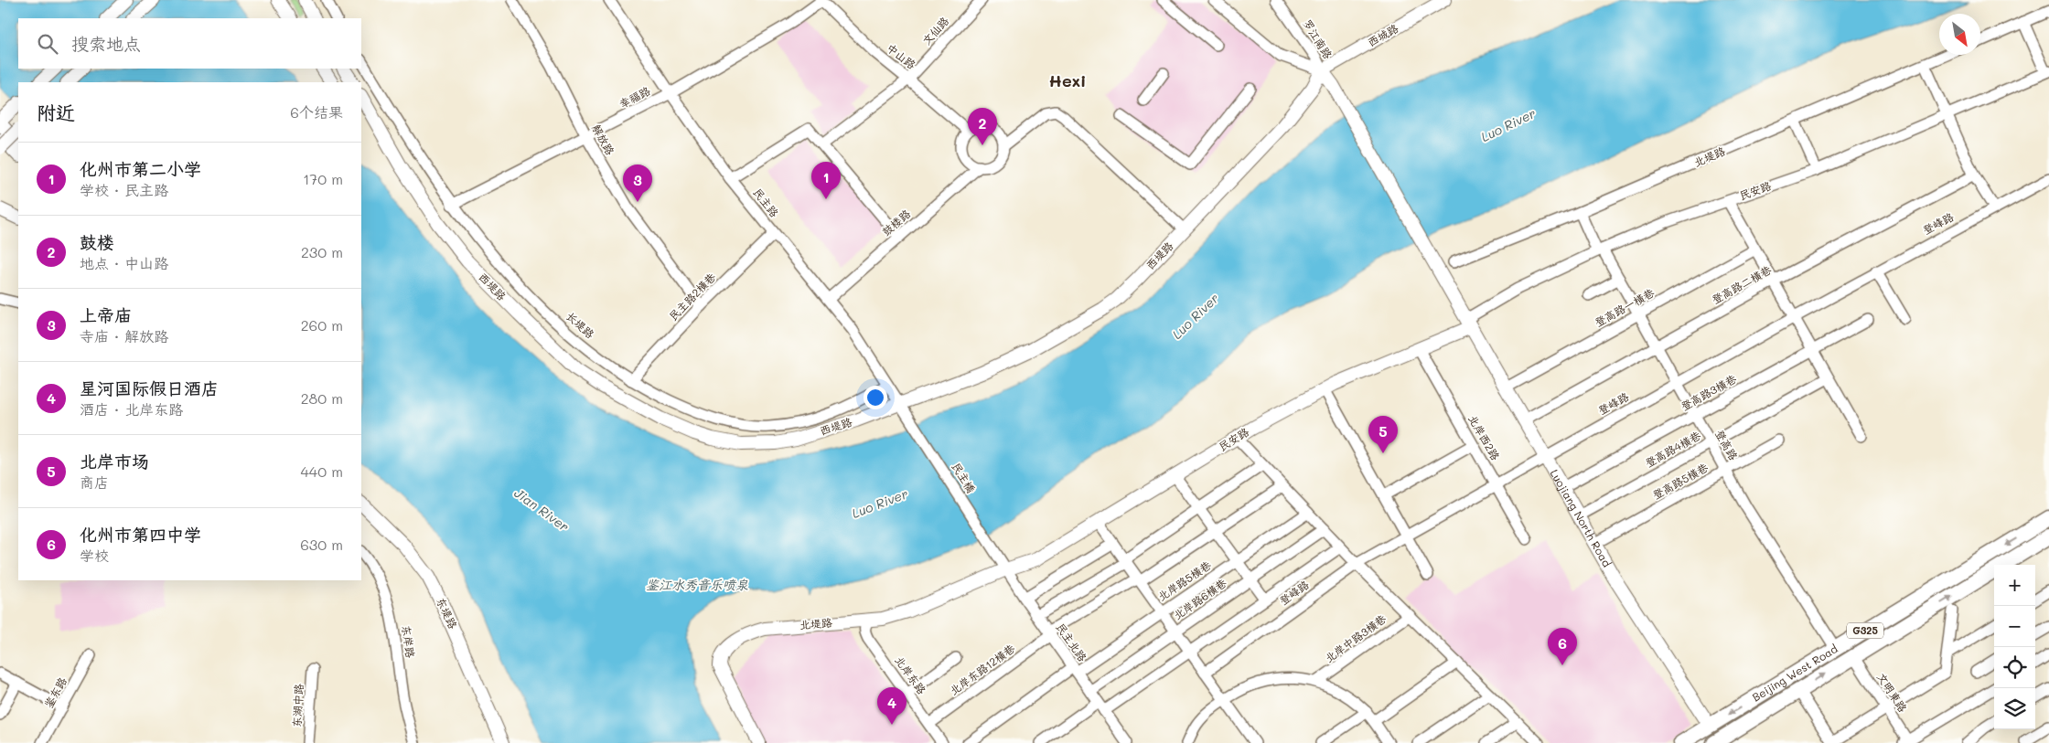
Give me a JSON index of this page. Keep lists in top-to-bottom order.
{
  "streets": {
    "highway": ["G325", "Beijing West Road"],
    "main road": [
      "西城路",
      "北堤路",
      "民安路",
      "西堤路",
      "Luojiang North Road",
      "东堤路"
    ],
    "street": [
      "文仙路",
      "罗江南路",
      "中山路",
      "幸福路",
      "解放路",
      "民主路",
      "鼓楼路",
      "登峰路",
      "登高路二横巷",
      "民主路2横巷",
      "登高路一横巷",
      "长堤路",
      "登高路3橫巷",
      "北岸西2路",
      "登高路",
      "登高路4橫巷",
      "民主橋",
      "登高路5橫巷",
      "北岸路5橫巷",
      "北岸路6橫巷",
      "北岸中路3横巷",
      "东岸路",
      "民主北路",
      "北岸东路12横巷",
      "北岸东路",
      "鉴东路",
      "文明東路",
      "东湖中路"
    ]
  },
  "crossings": [
    ["文仙路", "中山路"],
    ["西城路", "罗江南路"],
    ["西城路", "西堤路"],
    ["西城路", "Luojiang North Road"],
    ["罗江南路", "西堤路"],
    ["罗江南路", "Luojiang North Road"],
    ["中山路", "幸福路"],
    ["中山路", "鼓楼路"],
    ["幸福路", "解放路"],
    ["幸福路", "民主路"],
    ["幸福路", "长堤路"],
    ["解放路", "民主路2横巷"],
    ["北堤路", "民安路"],
    ["北堤路", "登高路"],
    ["北堤路", "民主北路"],
    ["北堤路", "北岸东路"],
    ["民安路", "北岸西2路"],
    ["民安路", "登高路"],
    ["民安路", "Luojiang North Road"],
    ["民安路", "民主北路"],
    ["民主路", "鼓楼路"],
    ["民主路", "西堤路"],
    ["民主路", "民主路2横巷"],
    ["民主路", "长堤路"],
    ["民主路", "民主橋"],
    ["登峰路", "北岸西2路"],
    ["登峰路", "登高路"],
    ["登峰路", "Luojiang North Road"],
    ["西堤路", "Luojiang North Road"],
    ["登高路二横巷", "登高路"],
    ["登高路二横巷", "Luojiang North Road"],
    ["民主路2横巷", "长堤路"],
    ["登高路一横巷", "登高路"],
    ["登高路一横巷", "Luojiang North Road"],
    ["登高路3橫巷", "登高路"],
    ["登高路3橫巷", "Luojiang North Road"],
    ["登高路", "登高路4橫巷"],
    ["登高路", "登高路5橫巷"],
    ["登高路", "Beijing West Road"],
    ["登高路4橫巷", "Luojiang North Road"],
    ["民主橋", "民主北路"],
    ["登高路5橫巷", "Luojiang North Road"],
    ["Luojiang North Road", "Beijing West Road"],
    ["北岸路5橫巷", "民主北路"],
    ["北岸路6橫巷", "民主北路"],
    ["民主北路", "北岸东路12横巷"],
    ["北岸东路12横巷", "北岸东路"],
    ["Beijing West Road", "文明東路"]
  ],
  "districts": ["Hexi"],
  "water": ["Luo River", "Jian River", "鉴江水秀音乐喷泉"],
  "north": "bottom right",
  "page": {
    "search": "搜索地点",
    "heading": ["附近", "6个结果"],
    "pins": [
      "2",
      "1",
      "3",
      "5",
      "6",
      "4"
    ],
    "list": [
      {
        "mark": "1",
        "name": "化州市第二小学",
        "note": "学校 · 民主路",
        "value": "170 m"
      },
      {
        "mark": "2",
        "name": "鼓楼",
        "note": "地点 · 中山路",
        "value": "230 m"
      },
      {
        "mark": "3",
        "name": "上帝庙",
        "note": "寺庙 · 解放路",
        "value": "260 m"
      },
      {
        "mark": "4",
        "name": "星河国际假日酒店",
        "note": "酒店 · 北岸东路",
        "value": "280 m"
      },
      {
        "mark": "5",
        "name": "北岸市场",
        "note": "商店",
        "value": "440 m"
      },
      {
        "mark": "6",
        "name": "化州市第四中学",
        "note": "学校",
        "value": "630 m"
      }
    ],
    "map_buttons": ["+", "−"]
  }
}
